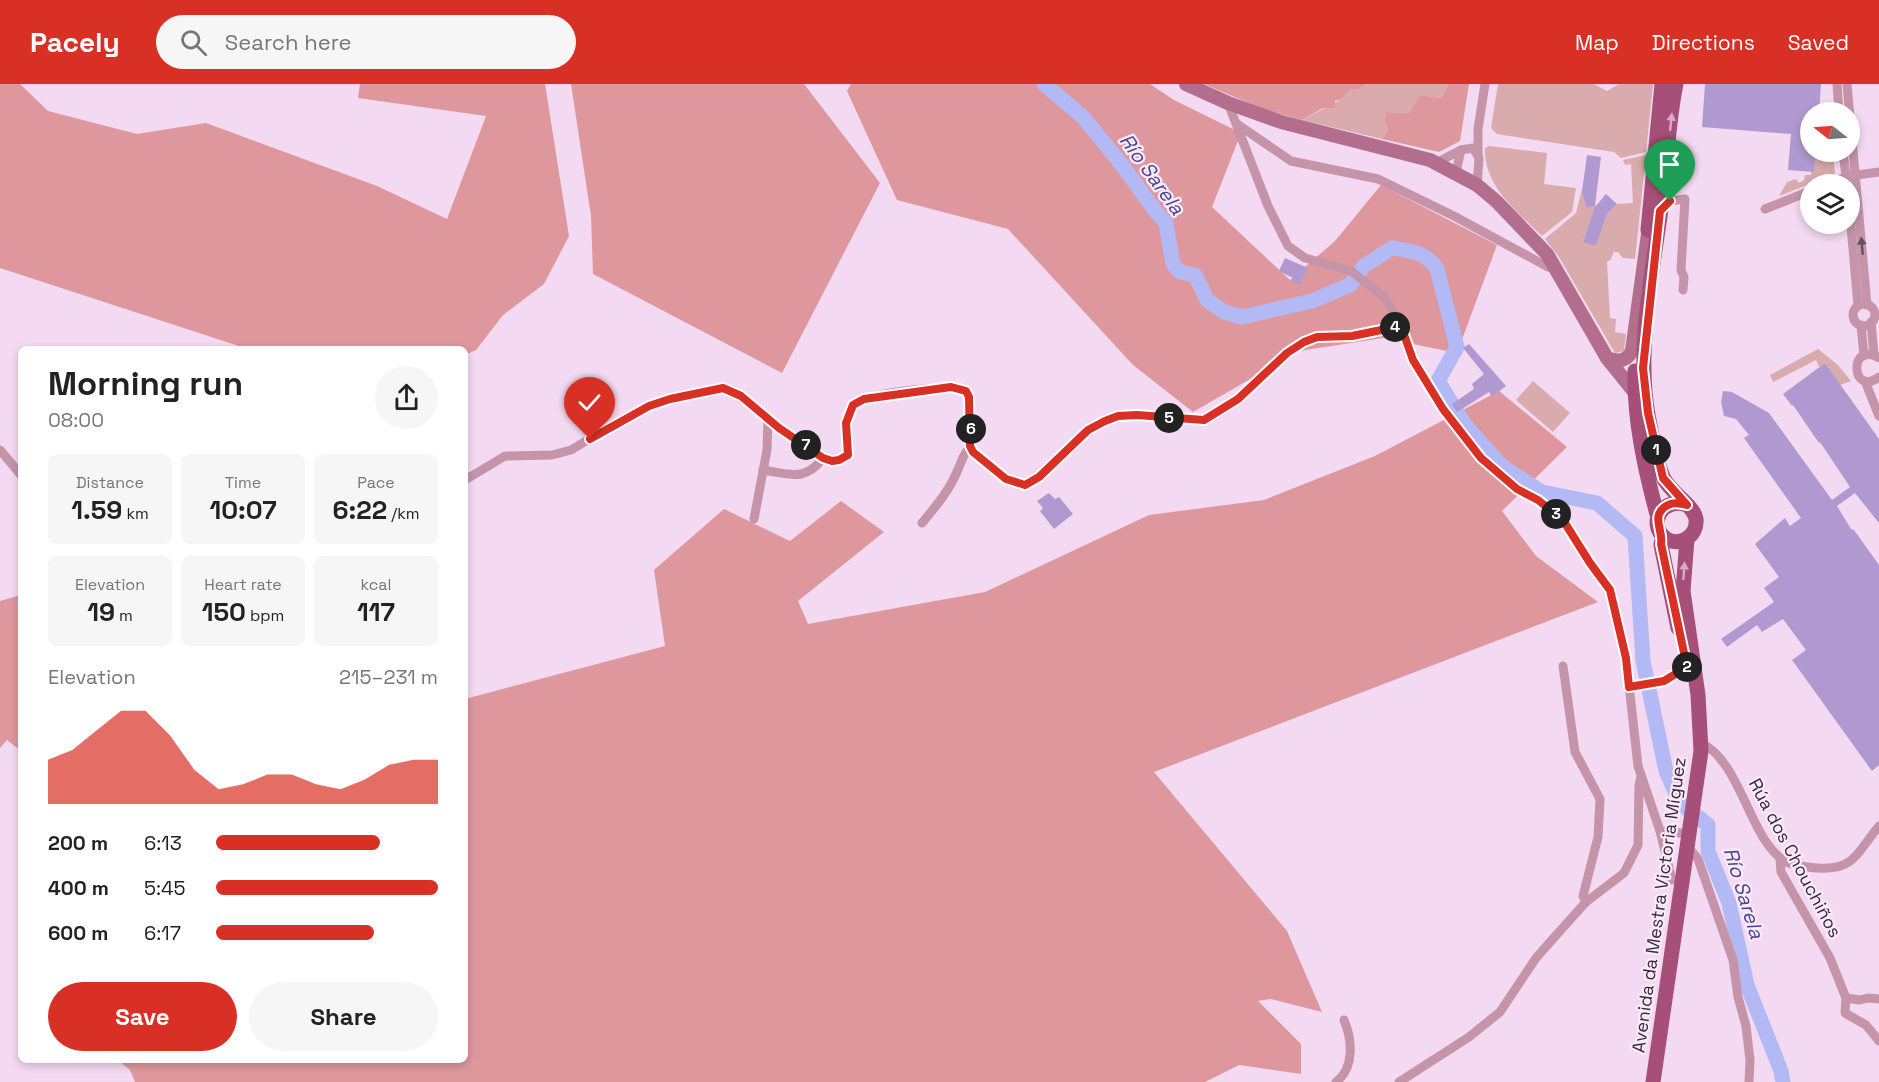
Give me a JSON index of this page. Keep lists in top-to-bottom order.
{
  "streets": {
    "main road": ["Avenida da Mestra Victoria Míguez"],
    "street": ["Rúa dos Chouchiños"]
  },
  "crossings": [
    ["Rúa dos Chouchiños", "Avenida da Mestra Victoria Míguez"]
  ],
  "water": ["Río Sarela"],
  "north": "left",
  "page": {
    "header": "Pacely",
    "search": "Search here",
    "nav": ["Map", "Directions", "Saved"],
    "pins": [
      "4",
      "5",
      "6",
      "7",
      "1",
      "3",
      "2"
    ],
    "heading": ["Morning run", "08:00"],
    "stats": [
      ["Distance", "1.59 km"],
      ["Time", "10:07"],
      ["Pace", "6:22 /km"],
      ["Elevation", "19 m"],
      ["Heart rate", "150 bpm"],
      ["kcal", "117"]
    ],
    "chart": ["Elevation", "215–231 m"],
    "list": [
      {
        "name": "200 m",
        "note": "6:13"
      },
      {
        "name": "400 m",
        "note": "5:45"
      },
      {
        "name": "600 m",
        "note": "6:17"
      }
    ],
    "buttons": ["Save", "Share"]
  }
}
